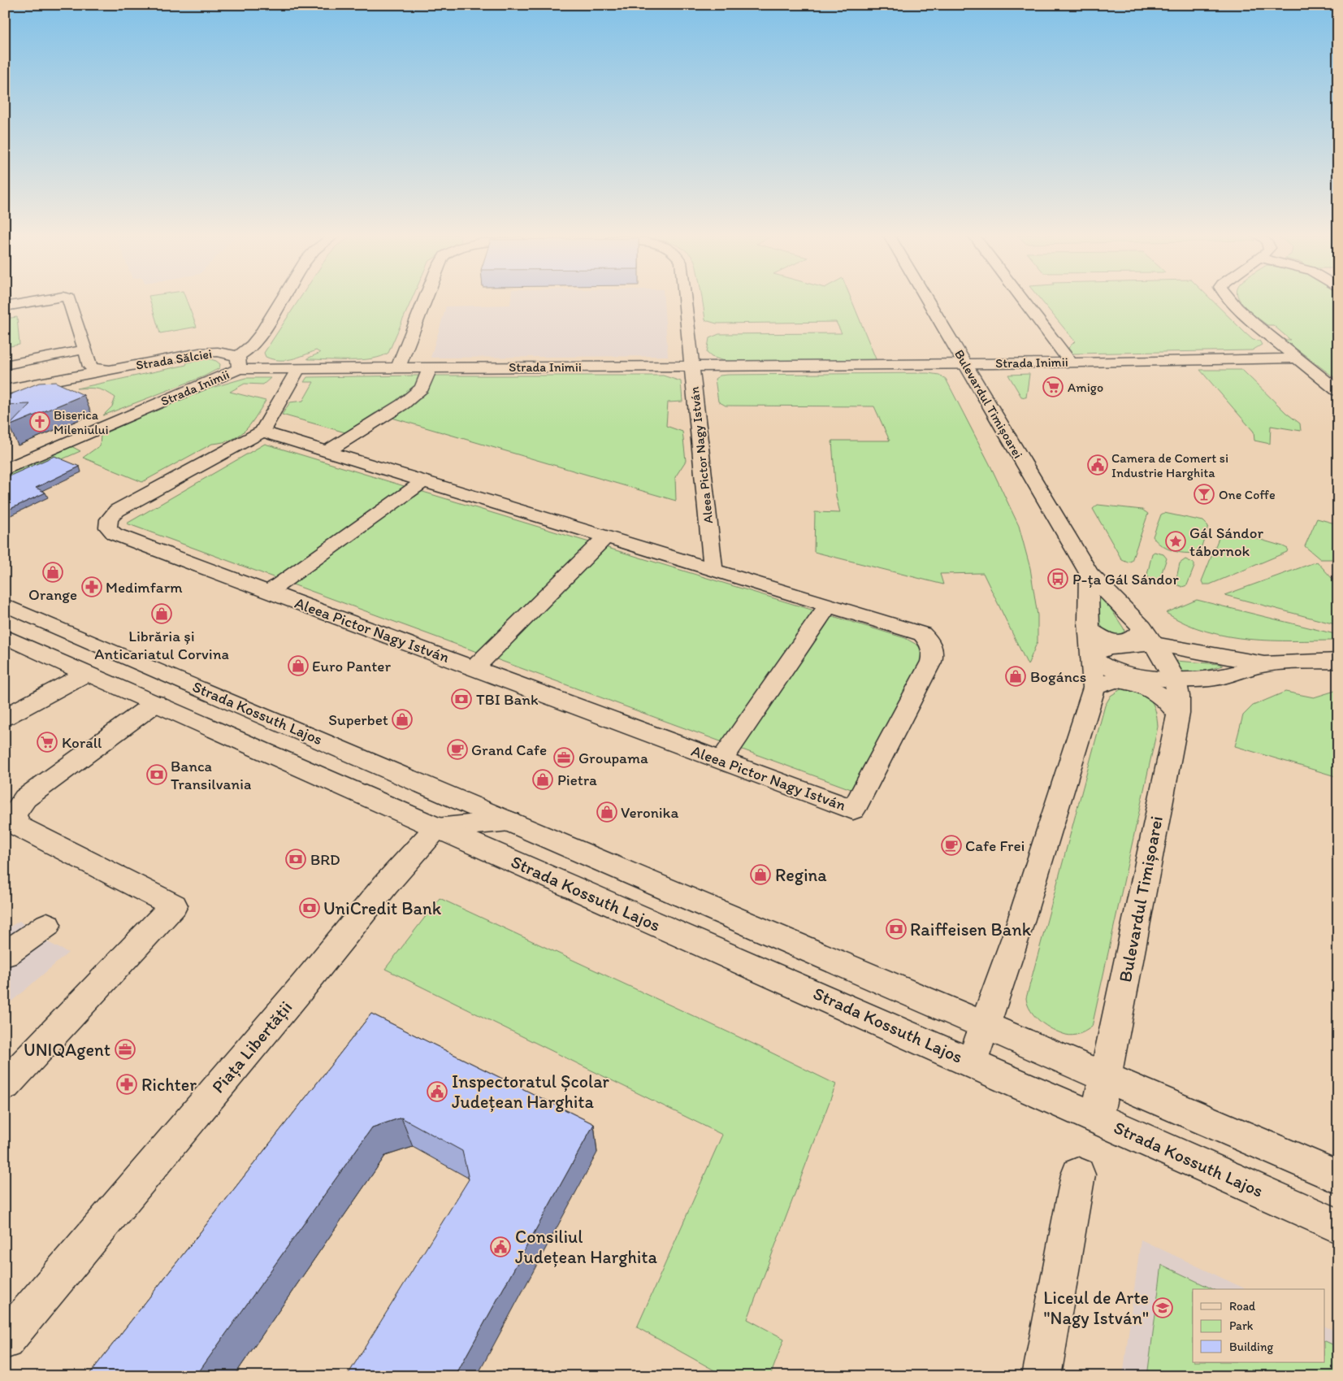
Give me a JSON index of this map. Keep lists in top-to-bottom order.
{
  "streets": {
    "street": [
      "Strada Sălciei",
      "Strada Inimii",
      "Bulevardul Timișoarei",
      "Aleea Pictor Nagy István",
      "Strada Kossuth Lajos",
      "Piața Libertății"
    ]
  },
  "crossings": [
    ["Strada Sălciei", "Strada Inimii"],
    ["Strada Inimii", "Bulevardul Timișoarei"],
    ["Strada Inimii", "Aleea Pictor Nagy István"],
    ["Bulevardul Timișoarei", "Strada Kossuth Lajos"],
    ["Strada Kossuth Lajos", "Piața Libertății"]
  ],
  "places": {
    "supermarket": ["Amigo", "Korall"],
    "church": ["Biserica Mileniului"],
    "public building": ["Camera de Comert si Industrie Harghita", "Inspectoratul Școlar Județean Harghita", "Consiliul Județean Harghita"],
    "bar": ["One Coffe"],
    "place": ["Gál Sándor tábornok"],
    "shop": [
      "Orange",
      "Librăria și Anticariatul Corvina",
      "Euro Panter",
      "Bogáncs",
      "Superbet",
      "Pietra",
      "Veronika",
      "Regina"
    ],
    "bus stop": ["P-ța Gál Sándor"],
    "pharmacy": ["Medimfarm", "Richter"],
    "bank": [
      "TBI Bank",
      "Banca Transilvania",
      "BRD",
      "UniCredit Bank",
      "Raiffeisen Bank"
    ],
    "cafe": ["Grand Cafe", "Cafe Frei"],
    "office": ["Groupama", "UNIQAgent"],
    "school or university": ["Liceul de Arte \"Nagy István\""]
  },
  "legend": ["Road", "Park", "Building"]
}
